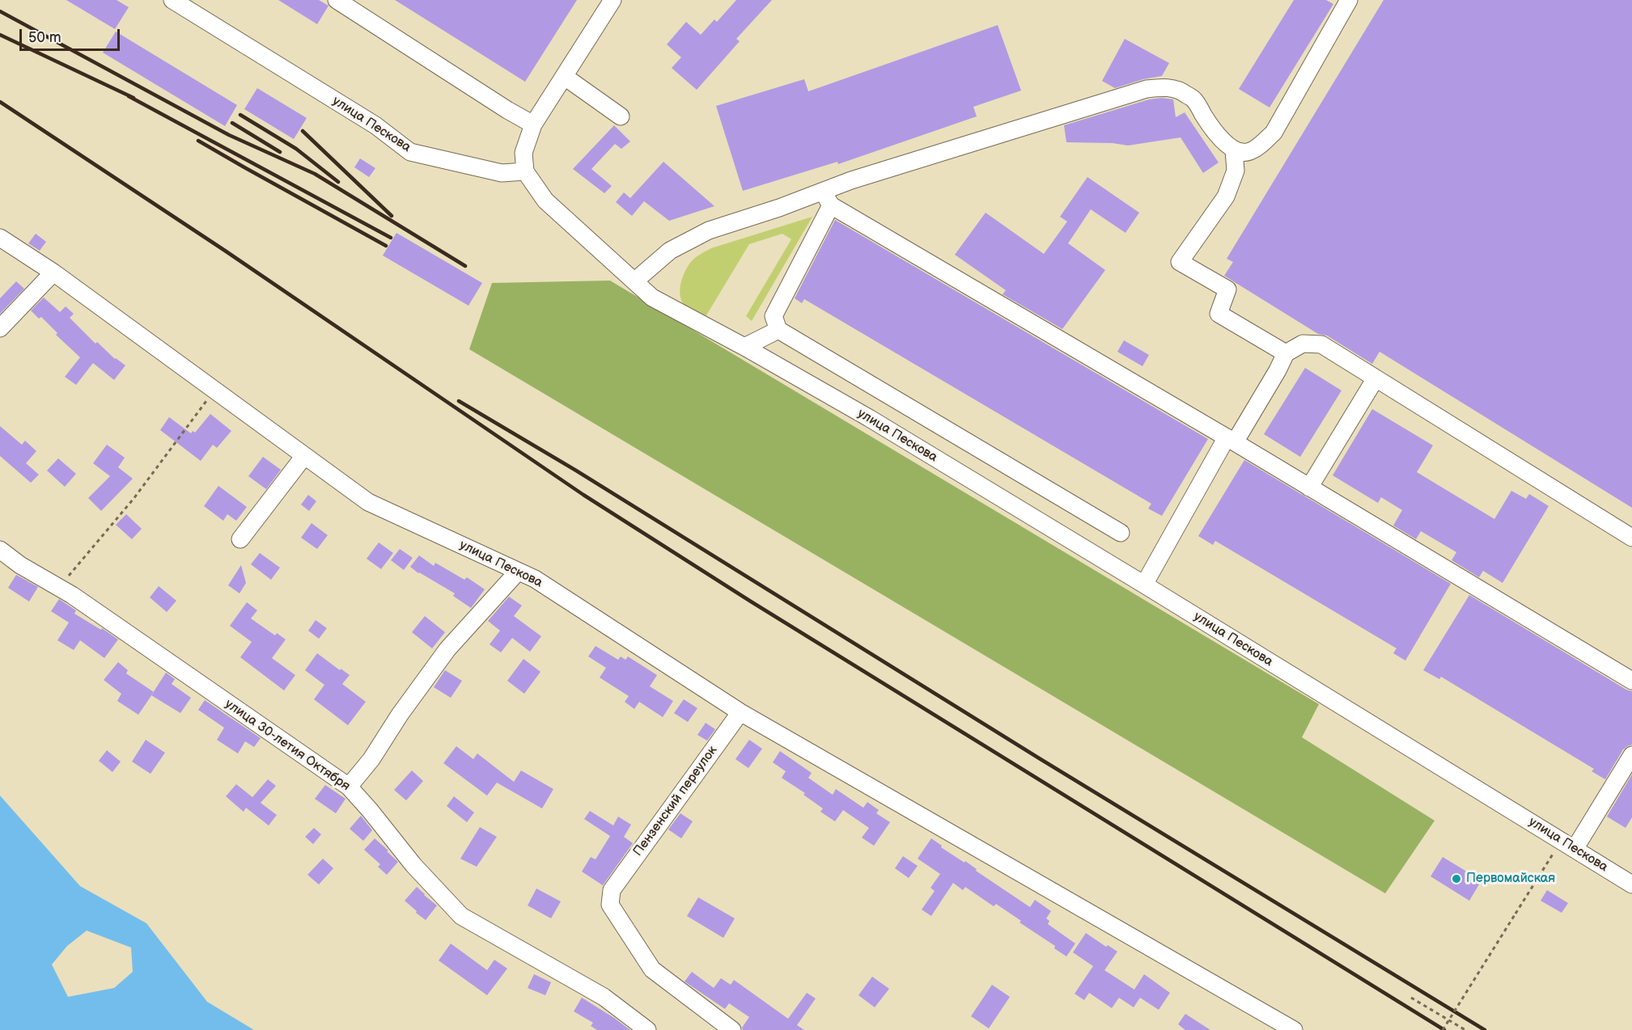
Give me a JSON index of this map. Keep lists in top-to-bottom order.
{
  "streets": {
    "street": ["улица Пескова", "улица 30-летия Октября", "Пензенский переулок"]
  },
  "crossings": [
    ["улица Пескова", "Пензенский переулок"]
  ],
  "places": ["Первомайская"],
  "scale_bar": "50 m"
}
